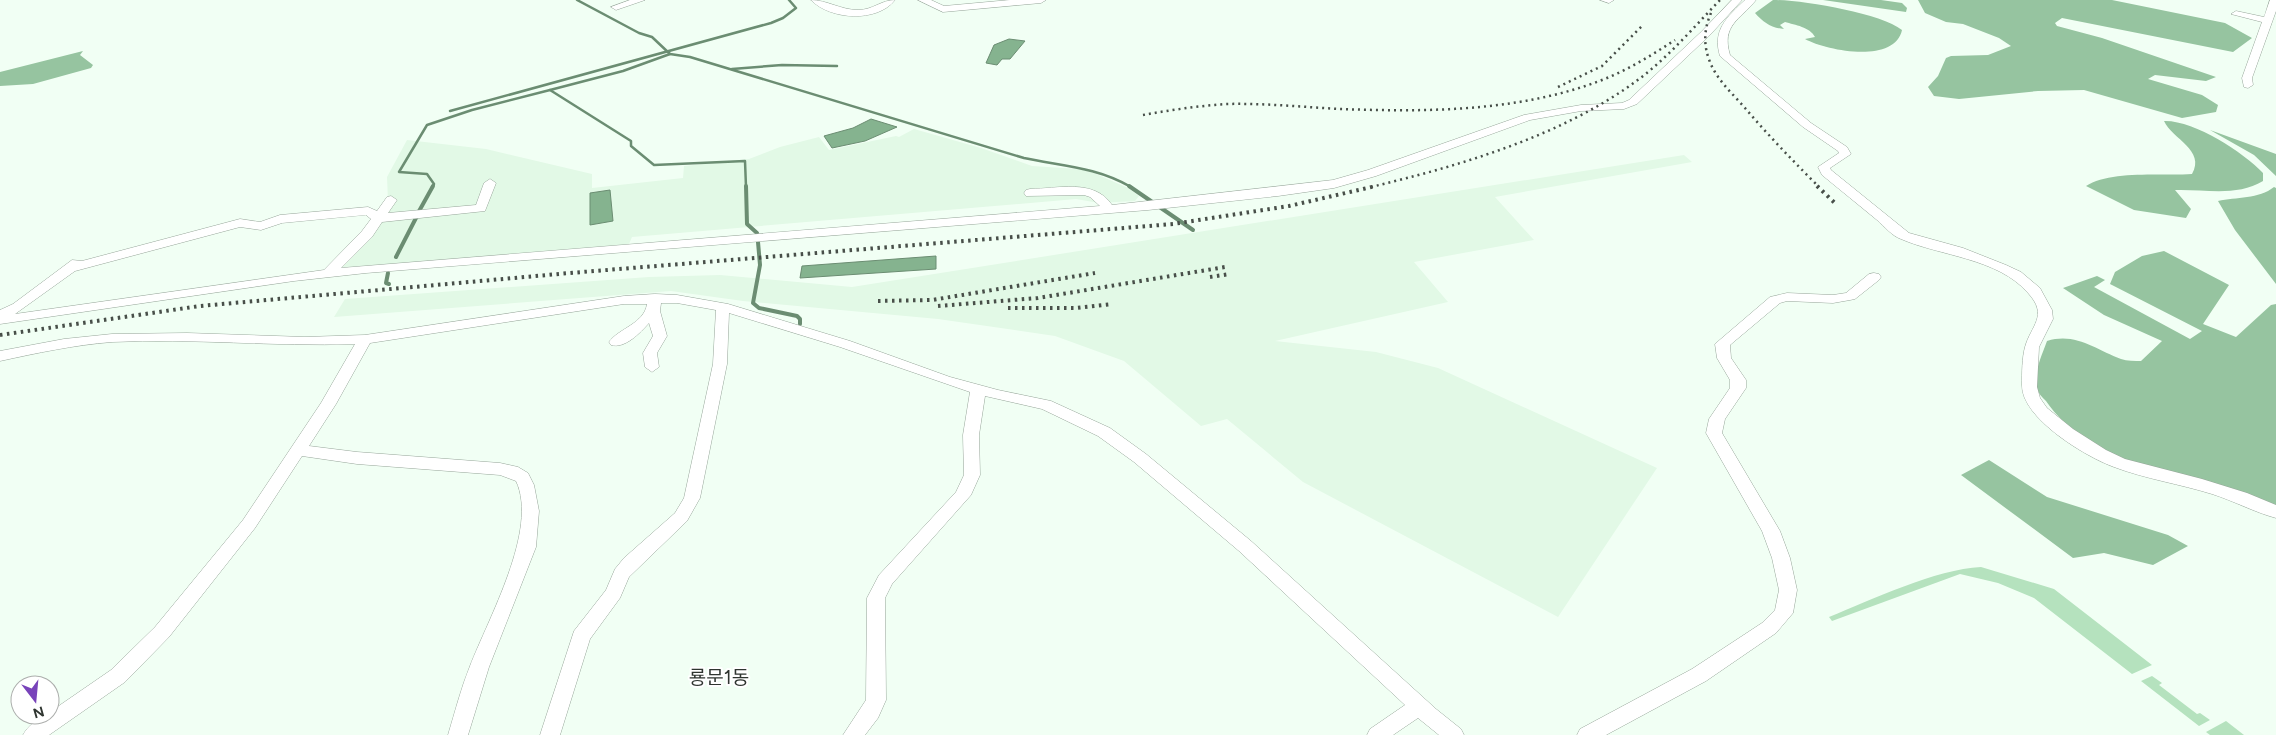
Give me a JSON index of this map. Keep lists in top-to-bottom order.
{
  "districts": ["룡문1동"],
  "north": "bottom"
}
